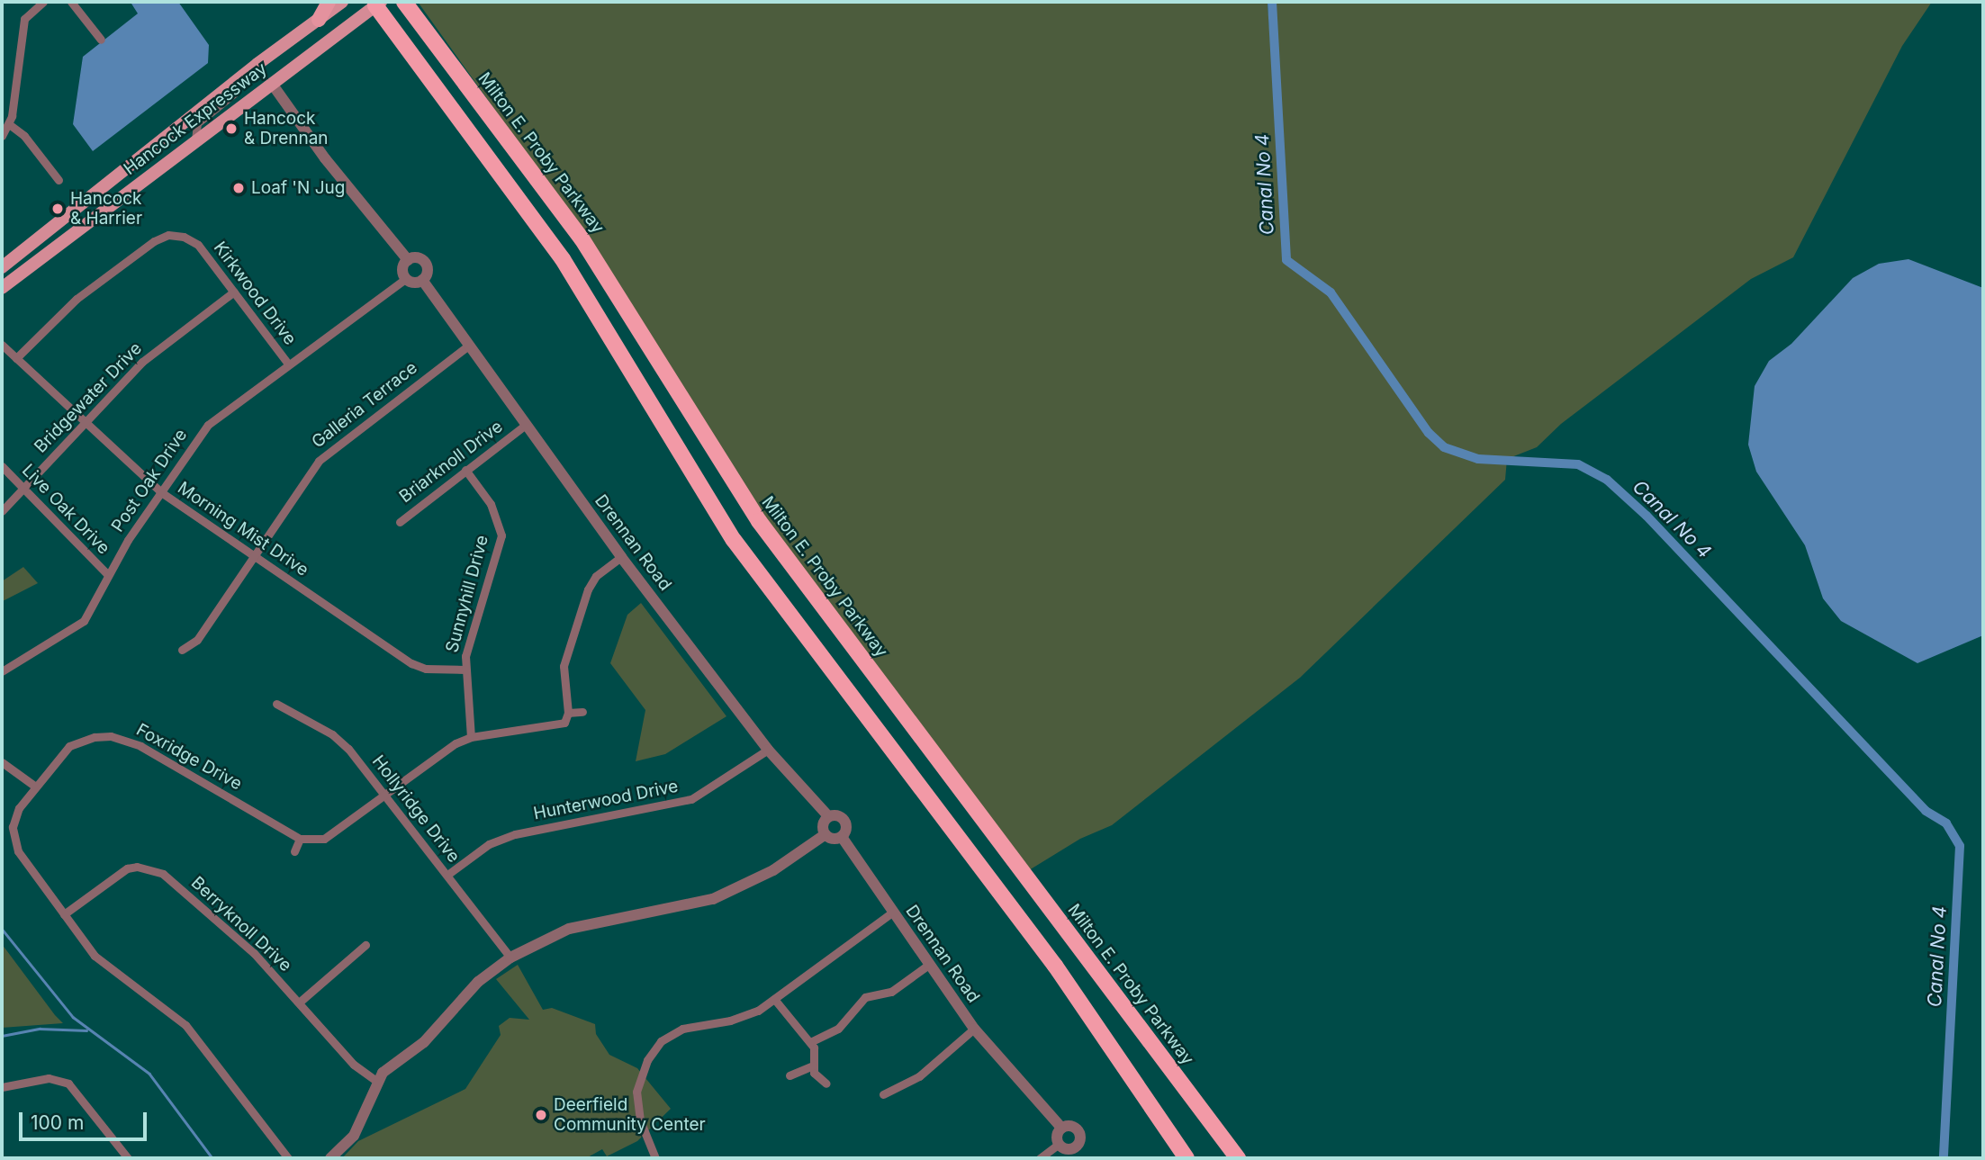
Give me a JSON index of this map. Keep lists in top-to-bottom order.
{
  "streets": {
    "highway": ["Milton E. Proby Parkway"],
    "main road": ["Hancock Expressway"],
    "street": [
      "Kirkwood Drive",
      "Bridgewater Drive",
      "Galleria Terrace",
      "Briarknoll Drive",
      "Post Oak Drive",
      "Live Oak Drive",
      "Morning Mist Drive",
      "Drennan Road",
      "Sunnyhill Drive",
      "Foxridge Drive",
      "Hunterwood Drive",
      "Hollyridge Drive",
      "Berryknoll Drive"
    ]
  },
  "crossings": [
    ["Kirkwood Drive", "Bridgewater Drive"],
    ["Kirkwood Drive", "Post Oak Drive"],
    ["Bridgewater Drive", "Live Oak Drive"],
    ["Bridgewater Drive", "Morning Mist Drive"],
    ["Galleria Terrace", "Morning Mist Drive"],
    ["Galleria Terrace", "Drennan Road"],
    ["Briarknoll Drive", "Drennan Road"],
    ["Briarknoll Drive", "Sunnyhill Drive"],
    ["Post Oak Drive", "Live Oak Drive"],
    ["Post Oak Drive", "Morning Mist Drive"],
    ["Post Oak Drive", "Drennan Road"],
    ["Morning Mist Drive", "Sunnyhill Drive"],
    ["Drennan Road", "Hunterwood Drive"],
    ["Foxridge Drive", "Berryknoll Drive"],
    ["Hunterwood Drive", "Hollyridge Drive"]
  ],
  "water": ["Canal No 4"],
  "places": [
    "Hancock & Drennan",
    "Loaf 'N Jug",
    "Hancock & Harrier",
    "Deerfield Community Center"
  ],
  "scale_bar": "100 m"
}
